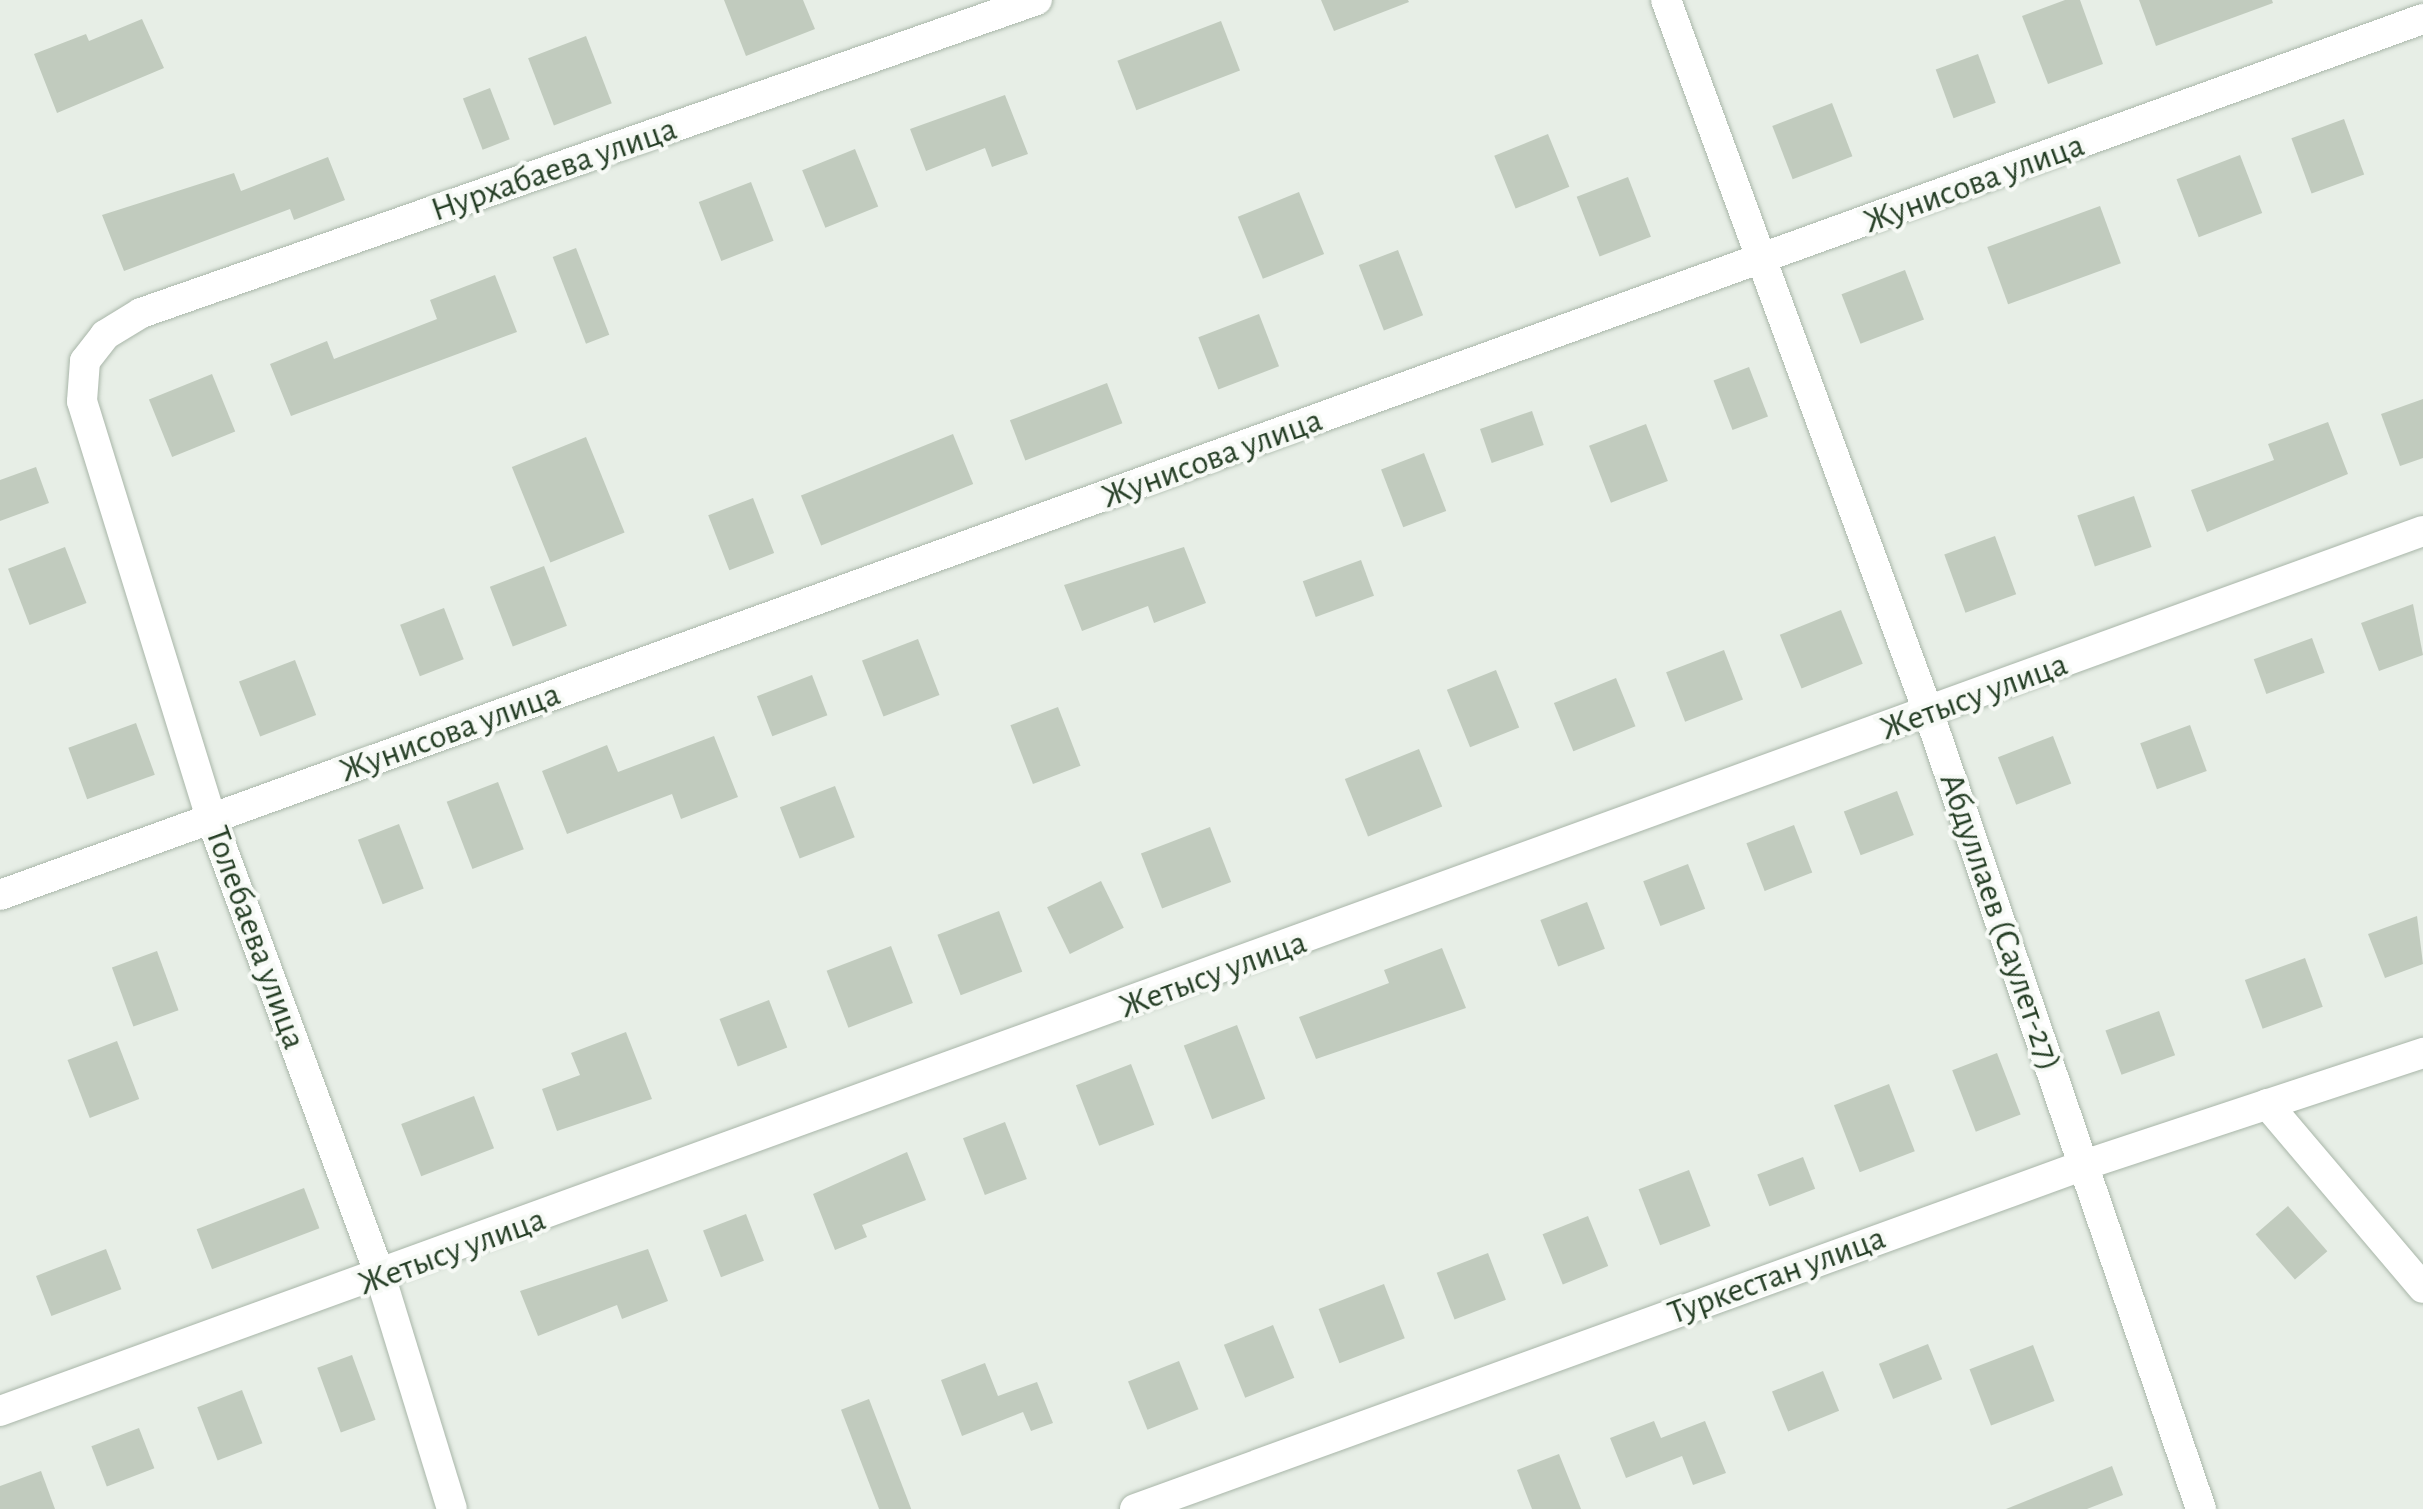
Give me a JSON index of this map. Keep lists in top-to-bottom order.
{
  "streets": {
    "street": [
      "Нурхабаева улица",
      "Жунисова улица",
      "Жетысу улица",
      "Абдуллаев (Саулет-27)",
      "Толебаева улица",
      "Туркестан улица"
    ]
  },
  "crossings": [
    ["Нурхабаева улица", "Толебаева улица"],
    ["Жунисова улица", "Абдуллаев (Саулет-27)"],
    ["Жунисова улица", "Толебаева улица"],
    ["Жетысу улица", "Абдуллаев (Саулет-27)"],
    ["Жетысу улица", "Толебаева улица"],
    ["Абдуллаев (Саулет-27)", "Туркестан улица"]
  ]
}
